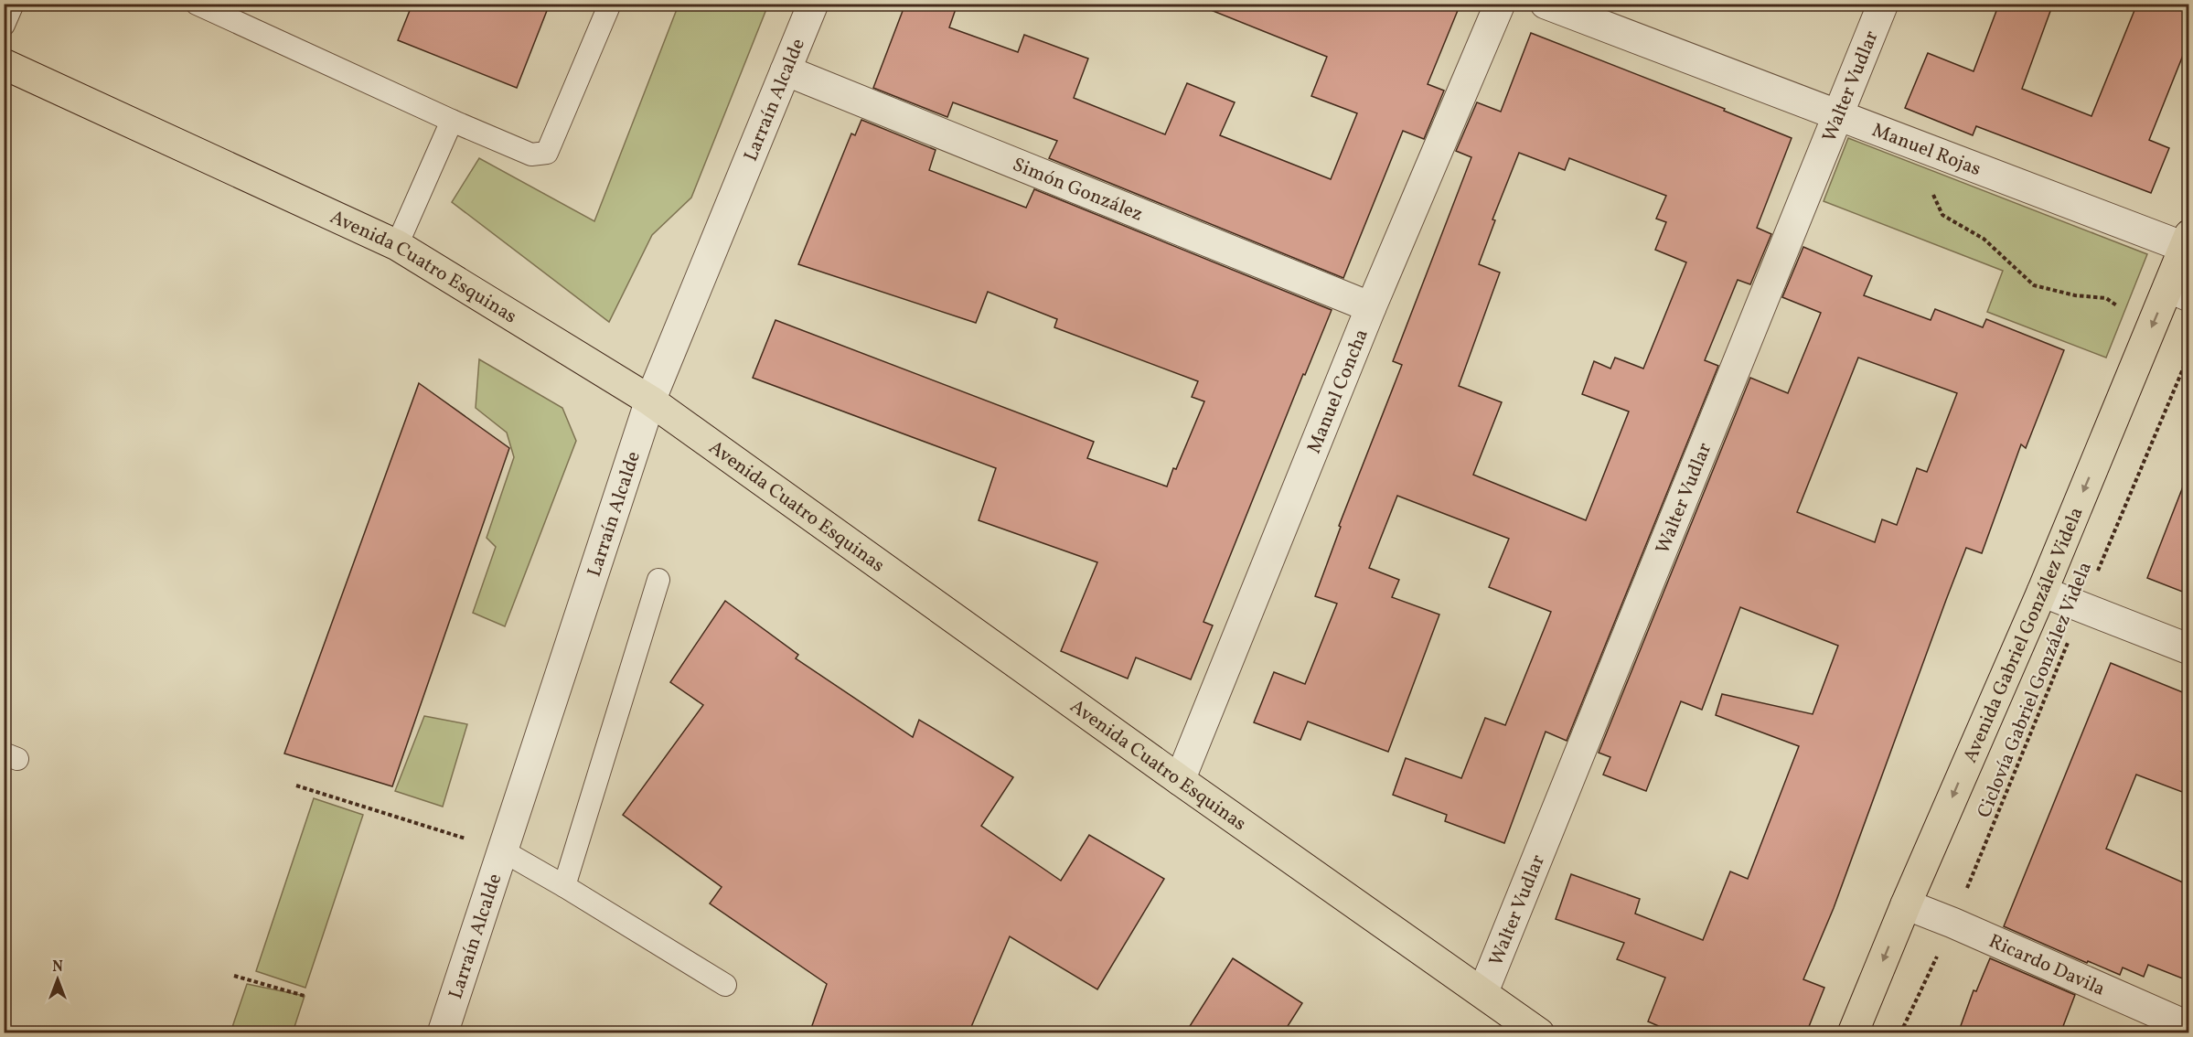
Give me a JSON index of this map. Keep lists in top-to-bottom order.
{
  "streets": {
    "main road": ["Avenida Cuatro Esquinas", "Avenida Gabriel González Videla"],
    "street": [
      "Walter Vudlar",
      "Larraín Alcalde",
      "Manuel Rojas",
      "Simón González",
      "Manuel Concha",
      "Ricardo Davila"
    ],
    "path": ["Ciclovía Gabriel González Videla"]
  },
  "crossings": [
    ["Walter Vudlar", "Manuel Rojas"],
    ["Walter Vudlar", "Avenida Cuatro Esquinas"],
    ["Larraín Alcalde", "Simón González"],
    ["Larraín Alcalde", "Avenida Cuatro Esquinas"],
    ["Manuel Rojas", "Avenida Gabriel González Videla"],
    ["Simón González", "Manuel Concha"],
    ["Avenida Cuatro Esquinas", "Manuel Concha"],
    ["Avenida Gabriel González Videla", "Ricardo Davila"],
    ["Ciclovía Gabriel González Videla", "Ricardo Davila"]
  ],
  "one_way": ["Avenida Gabriel González Videla"],
  "north": "top"
}
